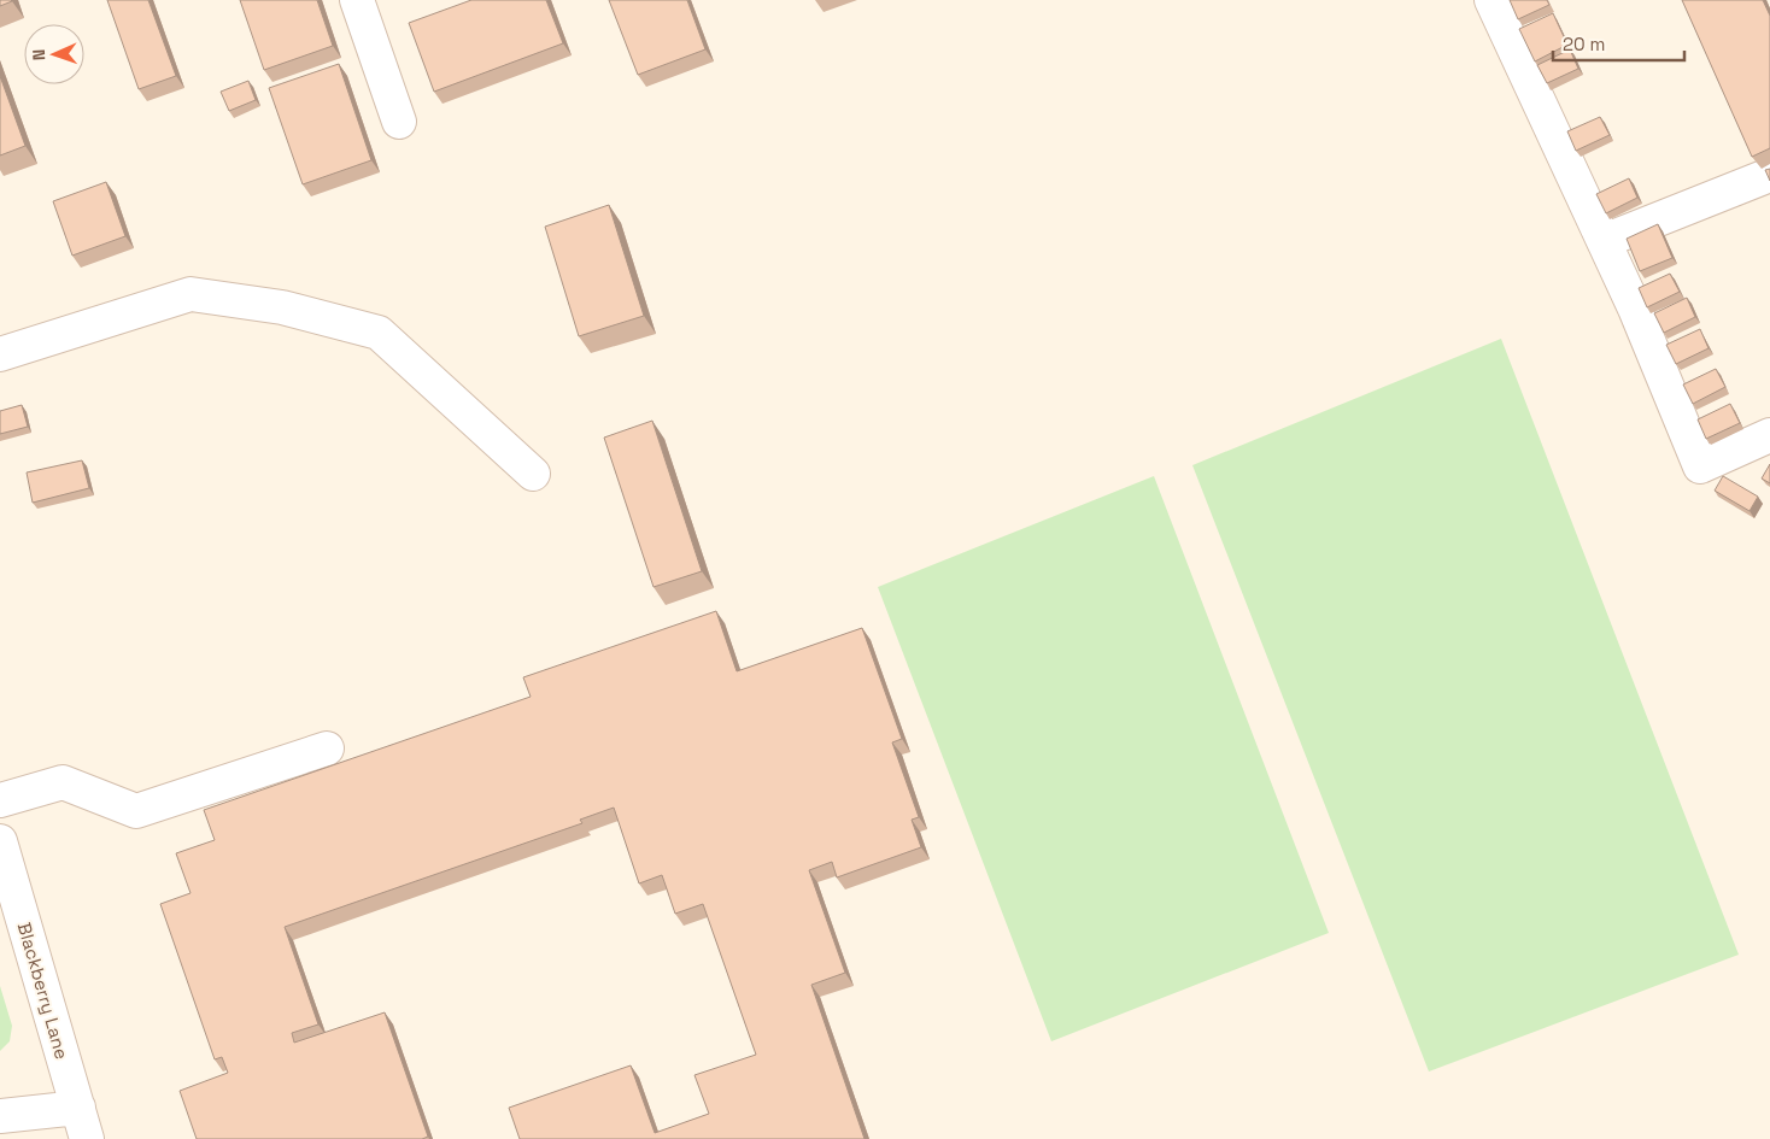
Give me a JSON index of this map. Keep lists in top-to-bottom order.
{
  "streets": {
    "street": ["Blackberry Lane"]
  },
  "scale_bar": "20 m",
  "north": "left"
}
